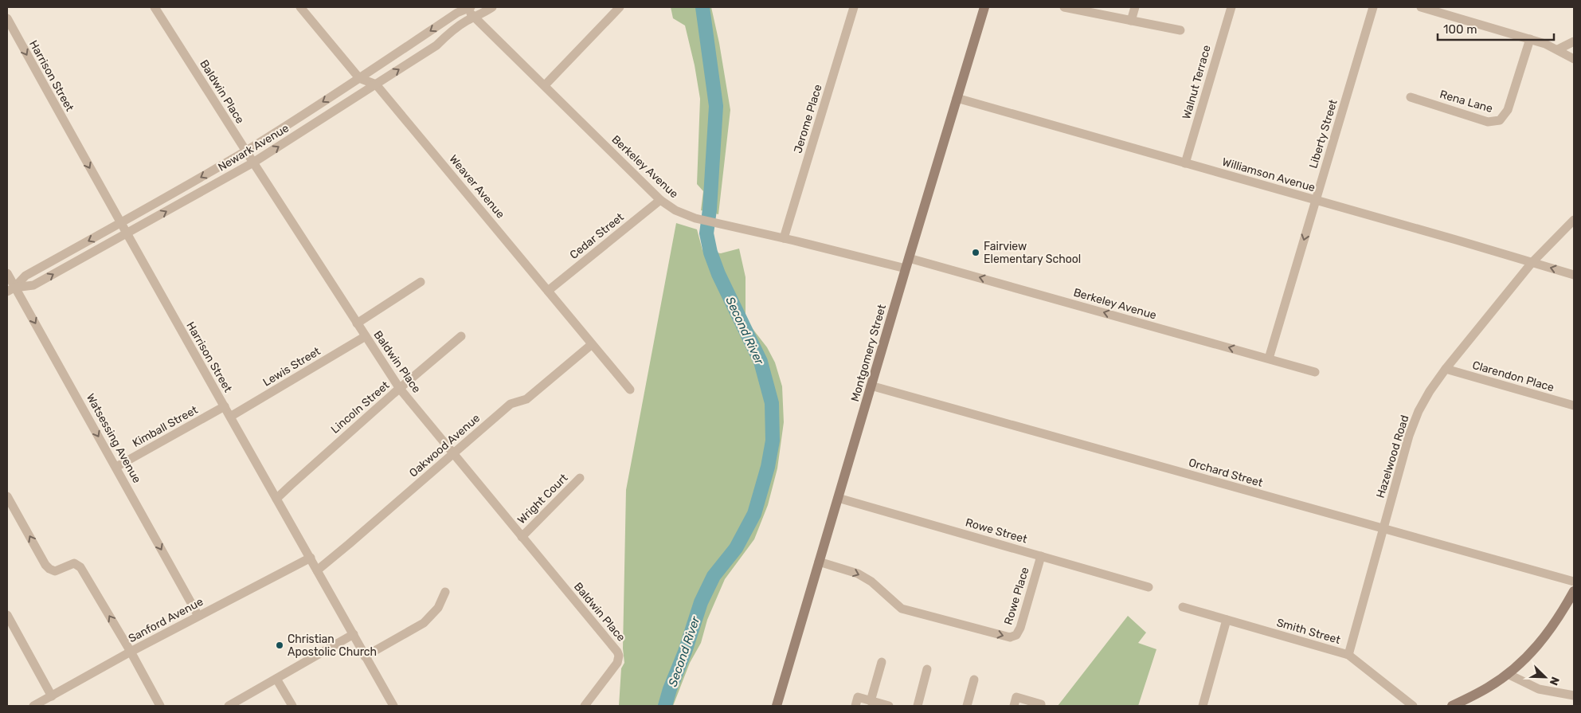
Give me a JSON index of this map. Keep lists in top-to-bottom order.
{
  "streets": {
    "street": [
      "Harrison Street",
      "Walnut Terrace",
      "Baldwin Place",
      "Rena Lane",
      "Jerome Place",
      "Liberty Street",
      "Newark Avenue",
      "Berkeley Avenue",
      "Williamson Avenue",
      "Weaver Avenue",
      "Cedar Street",
      "Montgomery Street",
      "Lewis Street",
      "Clarendon Place",
      "Lincoln Street",
      "Kimball Street",
      "Watsessing Avenue",
      "Oakwood Avenue",
      "Hazelwood Road",
      "Orchard Street",
      "Wright Court",
      "Rowe Street",
      "Rowe Place",
      "Sanford Avenue",
      "Smith Street"
    ]
  },
  "crossings": [
    ["Harrison Street", "Newark Avenue"],
    ["Harrison Street", "Lewis Street"],
    ["Harrison Street", "Lincoln Street"],
    ["Harrison Street", "Kimball Street"],
    ["Harrison Street", "Oakwood Avenue"],
    ["Harrison Street", "Sanford Avenue"],
    ["Walnut Terrace", "Williamson Avenue"],
    ["Baldwin Place", "Newark Avenue"],
    ["Baldwin Place", "Lewis Street"],
    ["Baldwin Place", "Lincoln Street"],
    ["Baldwin Place", "Oakwood Avenue"],
    ["Baldwin Place", "Wright Court"],
    ["Jerome Place", "Berkeley Avenue"],
    ["Liberty Street", "Berkeley Avenue"],
    ["Liberty Street", "Williamson Avenue"],
    ["Newark Avenue", "Berkeley Avenue"],
    ["Newark Avenue", "Weaver Avenue"],
    ["Newark Avenue", "Watsessing Avenue"],
    ["Berkeley Avenue", "Cedar Street"],
    ["Berkeley Avenue", "Montgomery Street"],
    ["Williamson Avenue", "Montgomery Street"],
    ["Williamson Avenue", "Hazelwood Road"],
    ["Weaver Avenue", "Cedar Street"],
    ["Weaver Avenue", "Oakwood Avenue"],
    ["Montgomery Street", "Orchard Street"],
    ["Montgomery Street", "Rowe Street"],
    ["Montgomery Street", "Rowe Place"],
    ["Clarendon Place", "Hazelwood Road"],
    ["Kimball Street", "Watsessing Avenue"],
    ["Watsessing Avenue", "Sanford Avenue"],
    ["Hazelwood Road", "Orchard Street"],
    ["Hazelwood Road", "Smith Street"],
    ["Rowe Street", "Rowe Place"]
  ],
  "one_way": ["Liberty Street", "Berkeley Avenue", "Watsessing Avenue"],
  "water": ["Second River"],
  "places": ["Fairview Elementary School", "Christian Apostolic Church"],
  "scale_bar": "100 m",
  "north": "bottom right"
}
